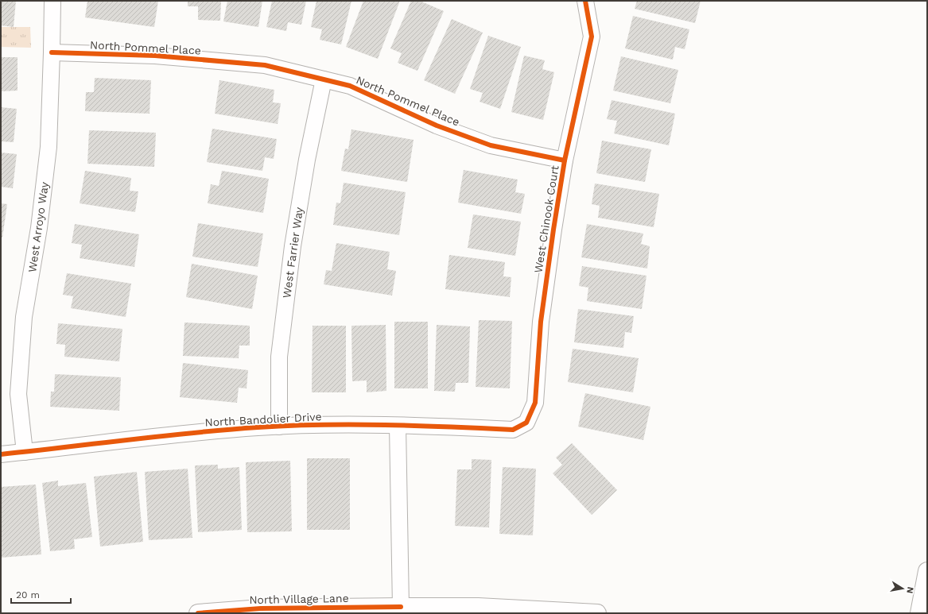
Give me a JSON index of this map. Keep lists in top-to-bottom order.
{
  "streets": {
    "street": [
      "North Pommel Place",
      "West Chinook Court",
      "West Arroyo Way",
      "West Farrier Way",
      "North Bandolier Drive",
      "North Village Lane"
    ]
  },
  "crossings": [
    ["North Pommel Place", "West Chinook Court"],
    ["North Pommel Place", "West Arroyo Way"],
    ["North Pommel Place", "West Farrier Way"],
    ["West Chinook Court", "North Bandolier Drive"],
    ["West Arroyo Way", "North Bandolier Drive"],
    ["West Farrier Way", "North Bandolier Drive"]
  ],
  "scale_bar": "20 m",
  "north": "right"
}
